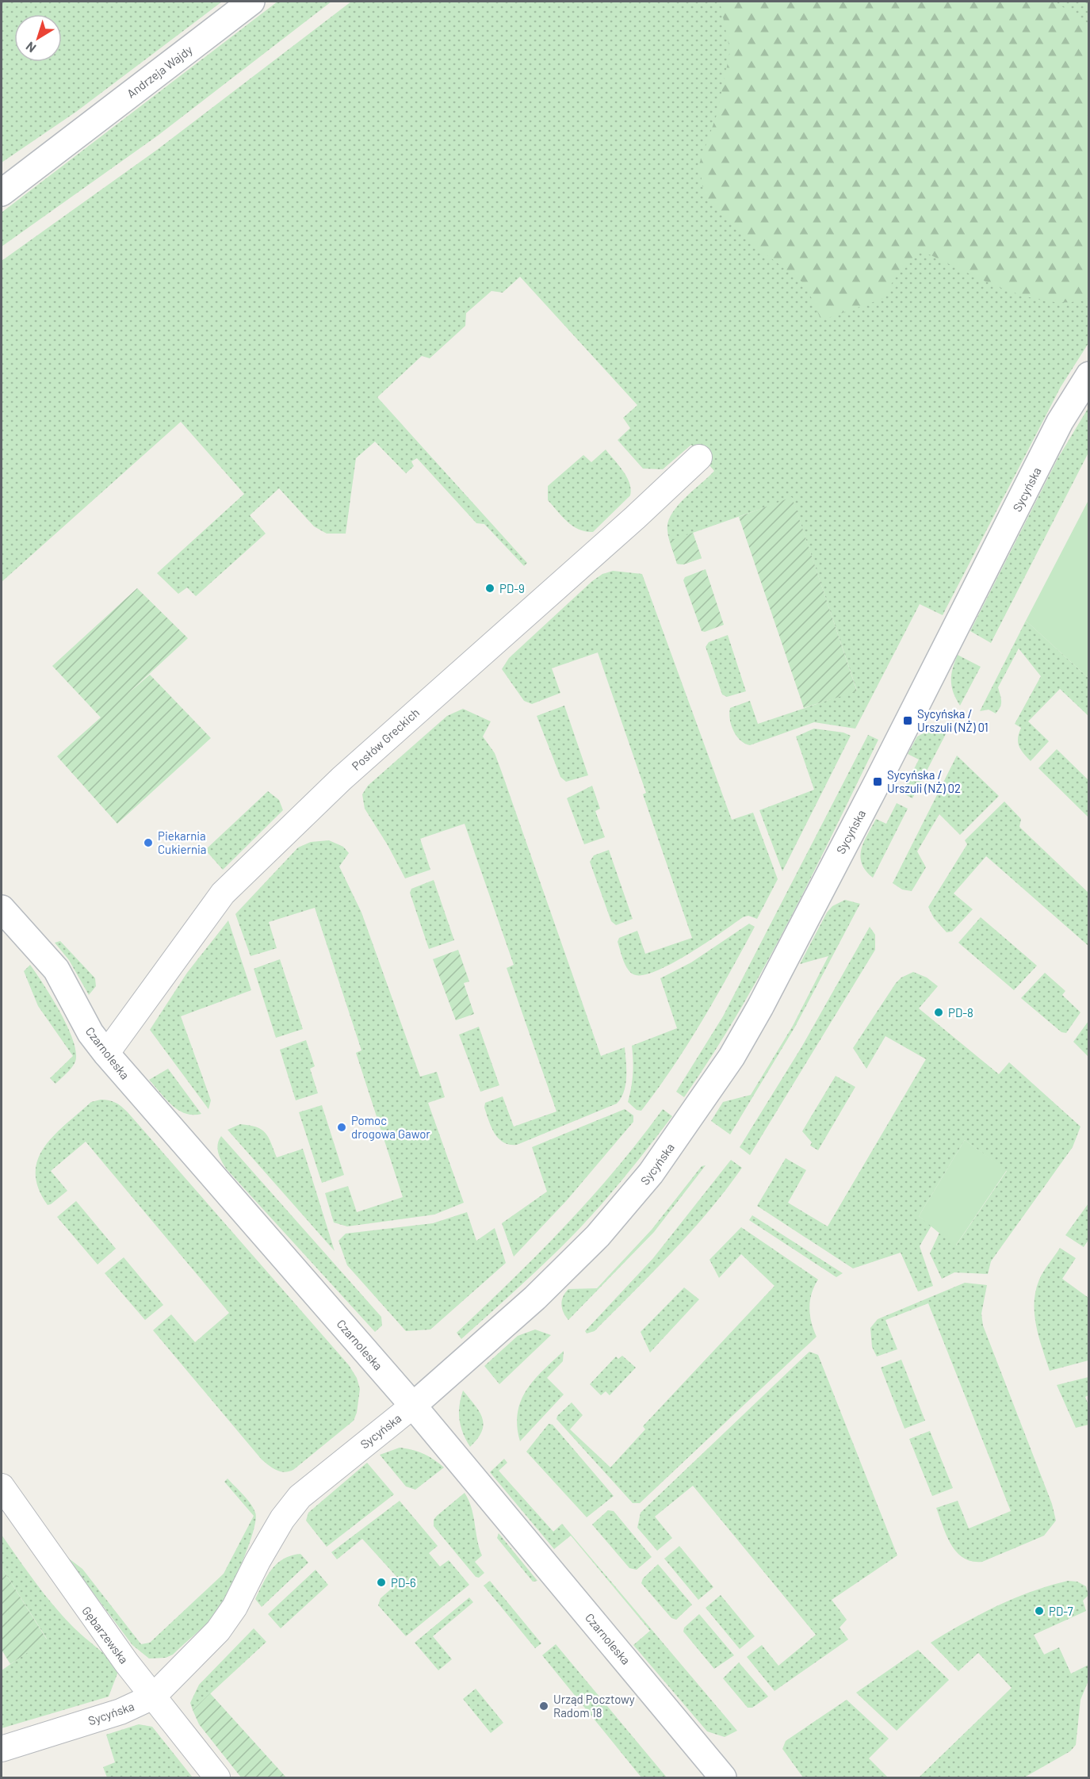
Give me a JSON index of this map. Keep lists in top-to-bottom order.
{
  "streets": {
    "street": [
      "Andrzeja Wajdy",
      "Sycyńska",
      "Posłów Greckich",
      "Czarnoleska",
      "Gębarzewska"
    ]
  },
  "crossings": [
    ["Sycyńska", "Czarnoleska"],
    ["Sycyńska", "Gębarzewska"],
    ["Posłów Greckich", "Czarnoleska"]
  ],
  "places": {
    "other": [
      "PD-9",
      "Piekarnia Cukiernia",
      "PD-8",
      "Pomoc drogowa Gawor",
      "PD-6",
      "PD-7",
      "Urząd Pocztowy Radom 18"
    ],
    "transit": ["Sycyńska / Urszuli (NŻ) 01", "Sycyńska / Urszuli (NŻ) 02"]
  },
  "north": "bottom left"
}
